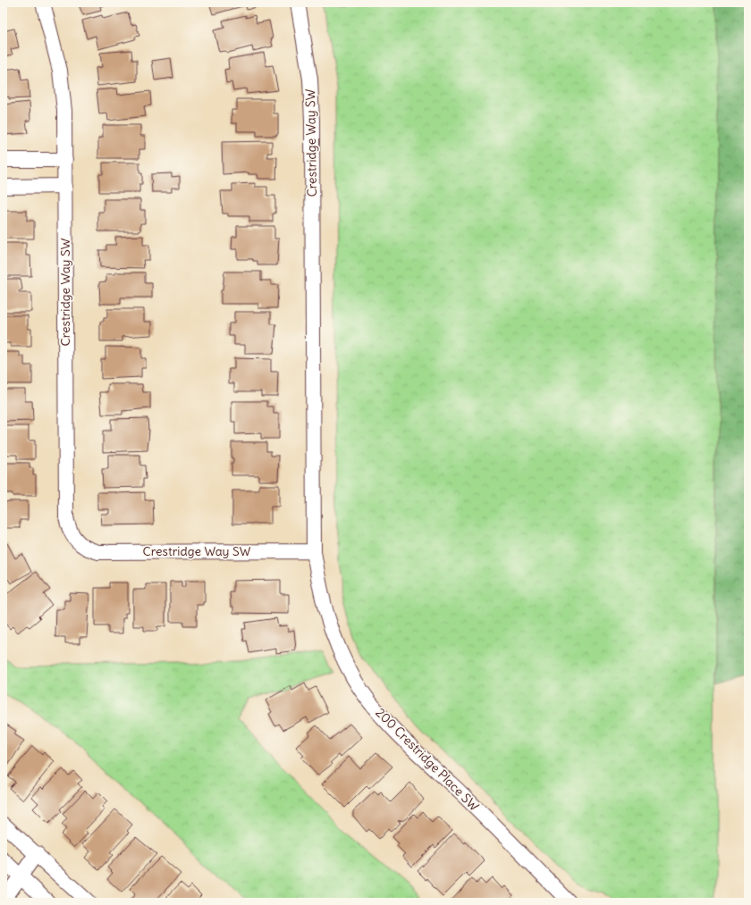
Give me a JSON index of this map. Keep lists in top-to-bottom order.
{
  "streets": {
    "street": ["Crestridge Way SW", "200 Crestridge Place SW"]
  },
  "crossings": [
    ["Crestridge Way SW", "200 Crestridge Place SW"]
  ]
}
